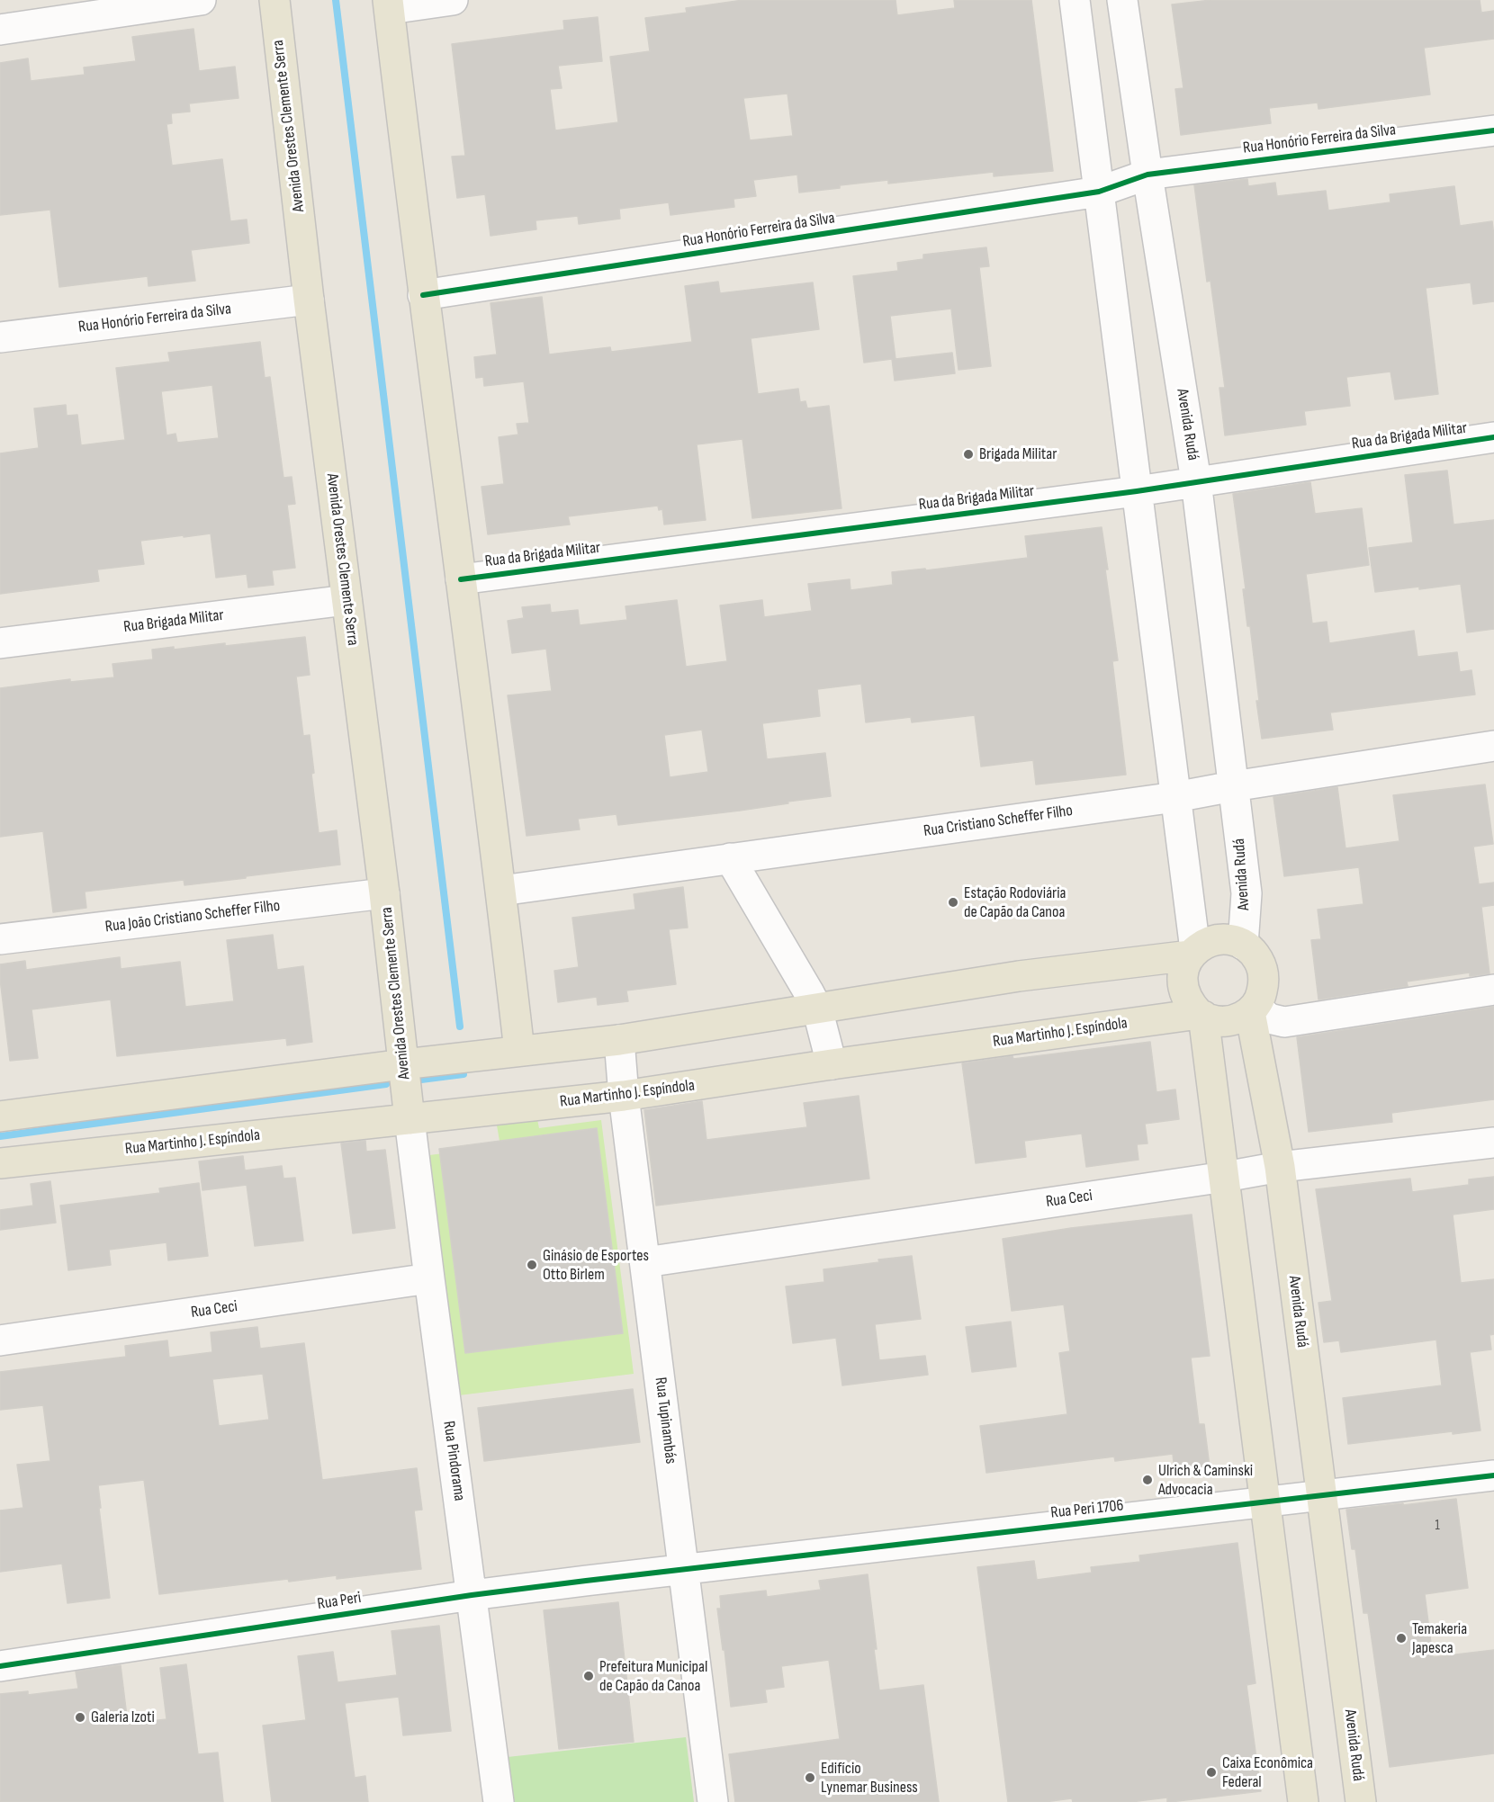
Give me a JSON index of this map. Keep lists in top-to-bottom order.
{
  "streets": {
    "main road": ["Avenida Orestes Clemente Serra", "Avenida Rudá", "Rua Martinho J. Espíndola"],
    "street": [
      "Rua Honório Ferreira da Silva",
      "Rua da Brigada Militar",
      "Rua Brigada Militar",
      "Rua Cristiano Scheffer Filho",
      "Rua João Cristiano Scheffer Filho",
      "Rua Ceci",
      "Rua Tupinambás",
      "Rua Pindorama",
      "Rua Peri 1706",
      "Rua Peri"
    ]
  },
  "crossings": [
    ["Avenida Orestes Clemente Serra", "Rua Honório Ferreira da Silva"],
    ["Avenida Orestes Clemente Serra", "Rua Brigada Militar"],
    ["Avenida Orestes Clemente Serra", "Rua João Cristiano Scheffer Filho"],
    ["Avenida Orestes Clemente Serra", "Rua Martinho J. Espíndola"],
    ["Avenida Orestes Clemente Serra", "Rua Pindorama"],
    ["Rua Honório Ferreira da Silva", "Avenida Rudá"],
    ["Avenida Rudá", "Rua da Brigada Militar"],
    ["Avenida Rudá", "Rua Cristiano Scheffer Filho"],
    ["Avenida Rudá", "Rua Martinho J. Espíndola"],
    ["Avenida Rudá", "Rua Ceci"],
    ["Avenida Rudá", "Rua Peri 1706"],
    ["Rua Martinho J. Espíndola", "Rua Tupinambás"],
    ["Rua Martinho J. Espíndola", "Rua Pindorama"],
    ["Rua Ceci", "Rua Tupinambás"],
    ["Rua Ceci", "Rua Pindorama"],
    ["Rua Tupinambás", "Rua Peri 1706"],
    ["Rua Tupinambás", "Rua Peri"],
    ["Rua Pindorama", "Rua Peri"],
    ["Rua Peri 1706", "Rua Peri"]
  ],
  "places": [
    "Brigada Militar",
    "Estação Rodoviária de Capão da Canoa",
    "Ginásio de Esportes Otto Birlem",
    "Ulrich & Caminski Advocacia",
    "Temakeria Japesca",
    "Prefeitura Municipal de Capão da Canoa",
    "Galeria Izoti",
    "Caixa Econômica Federal",
    "Edifício Lynemar Business"
  ],
  "house_numbers": ["1"]
}
